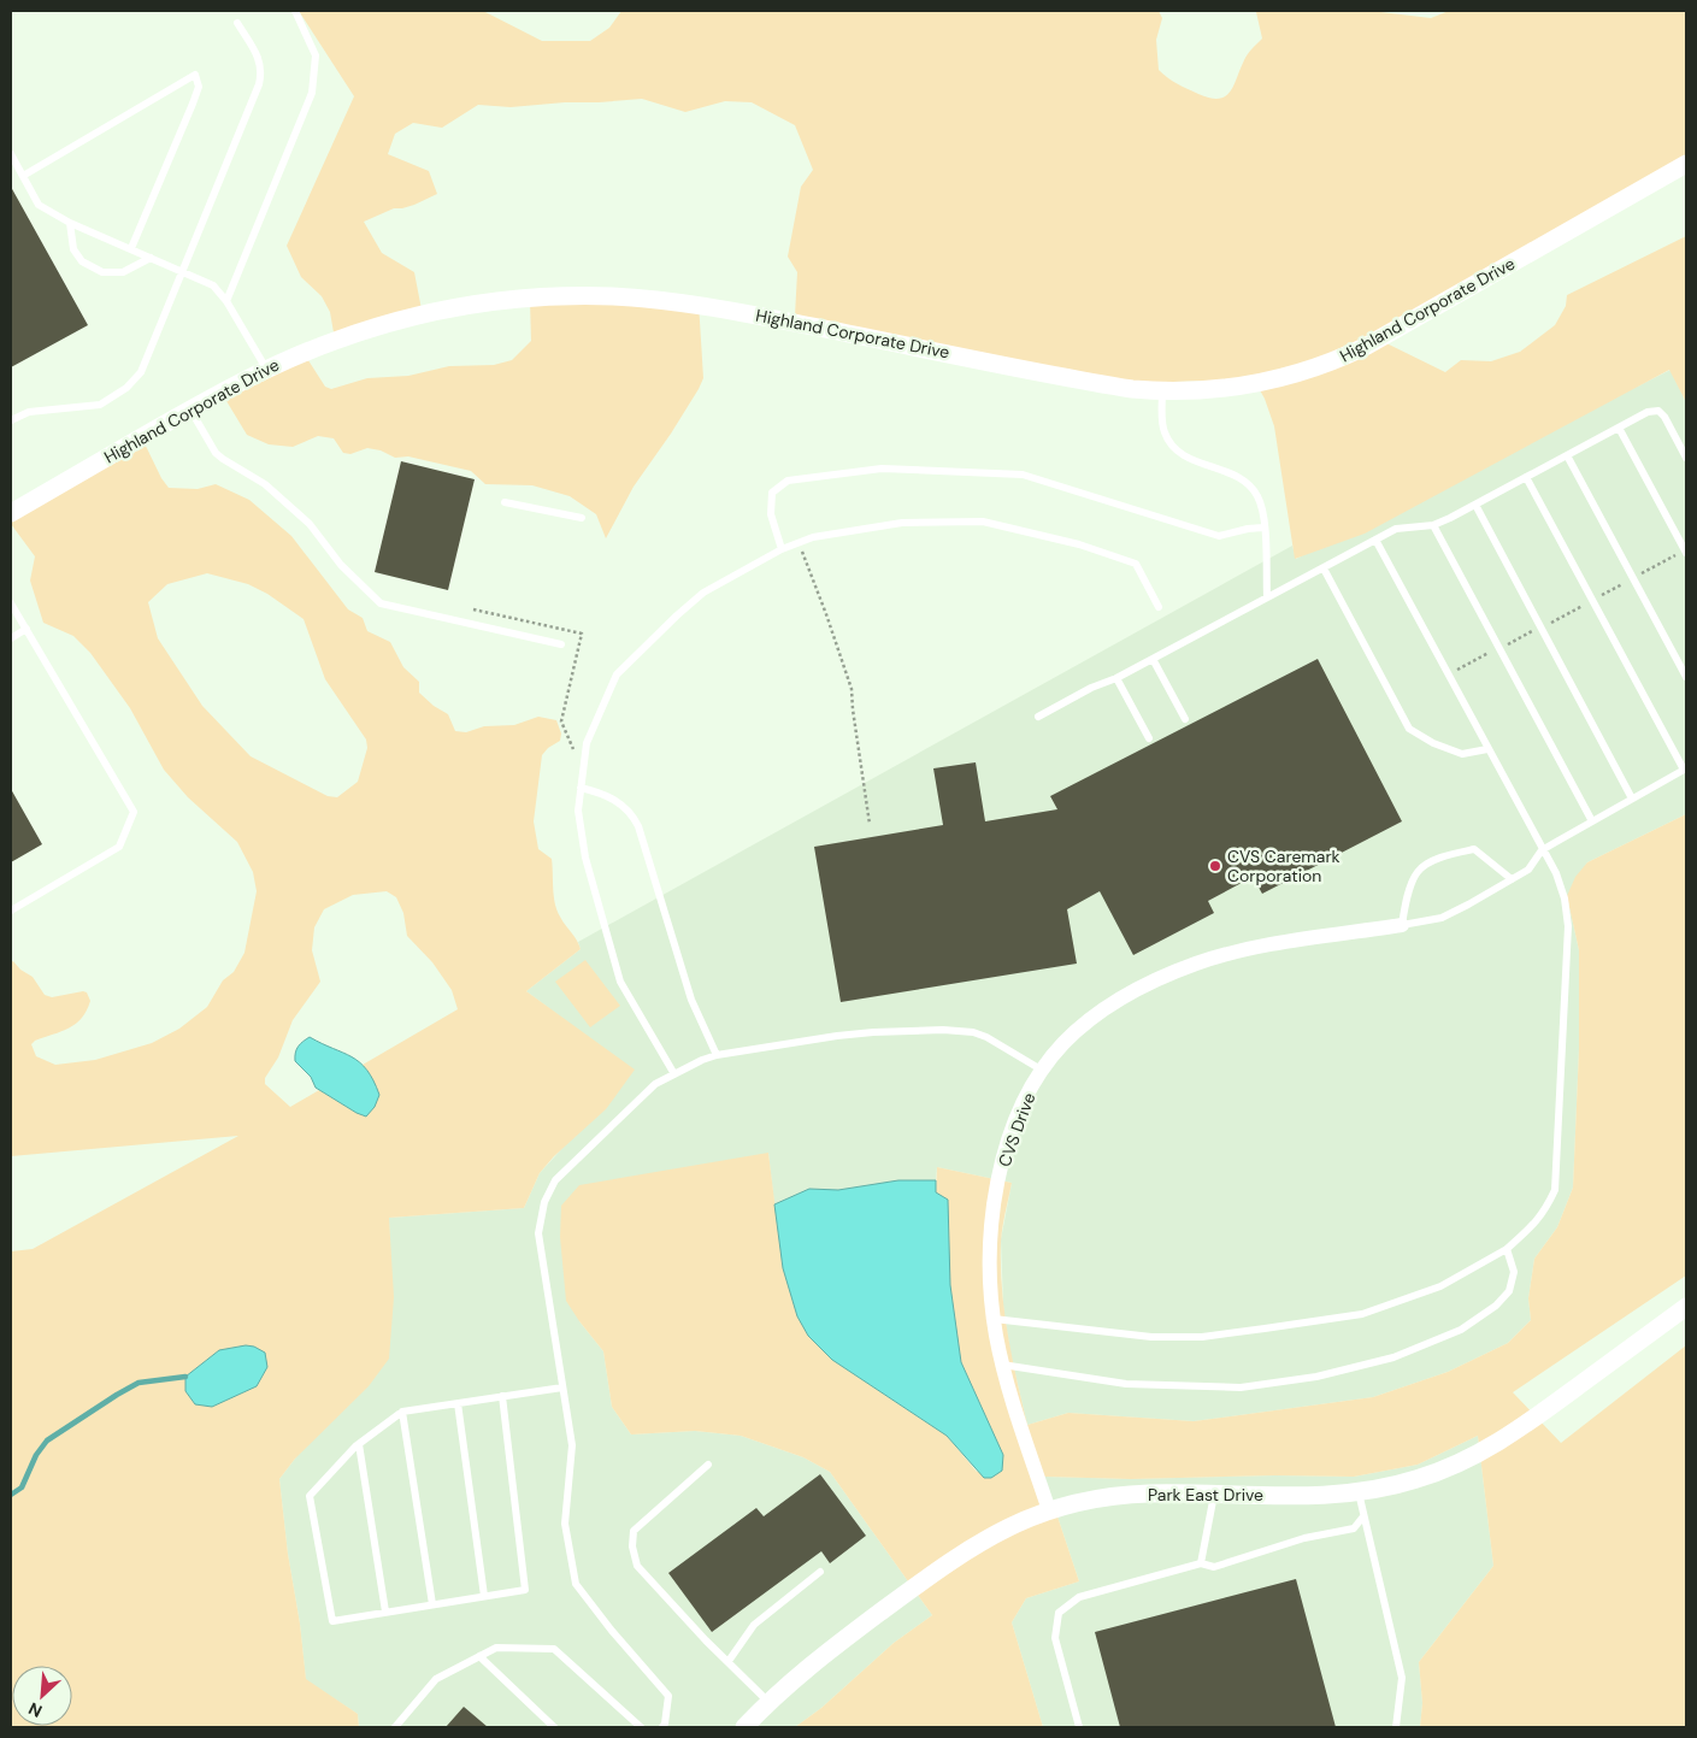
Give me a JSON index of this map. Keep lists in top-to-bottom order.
{
  "streets": {
    "street": ["Highland Corporate Drive", "CVS Drive", "Park East Drive"]
  },
  "crossings": [
    ["CVS Drive", "Park East Drive"]
  ],
  "places": ["CVS Caremark Corporation"],
  "north": "bottom left"
}
